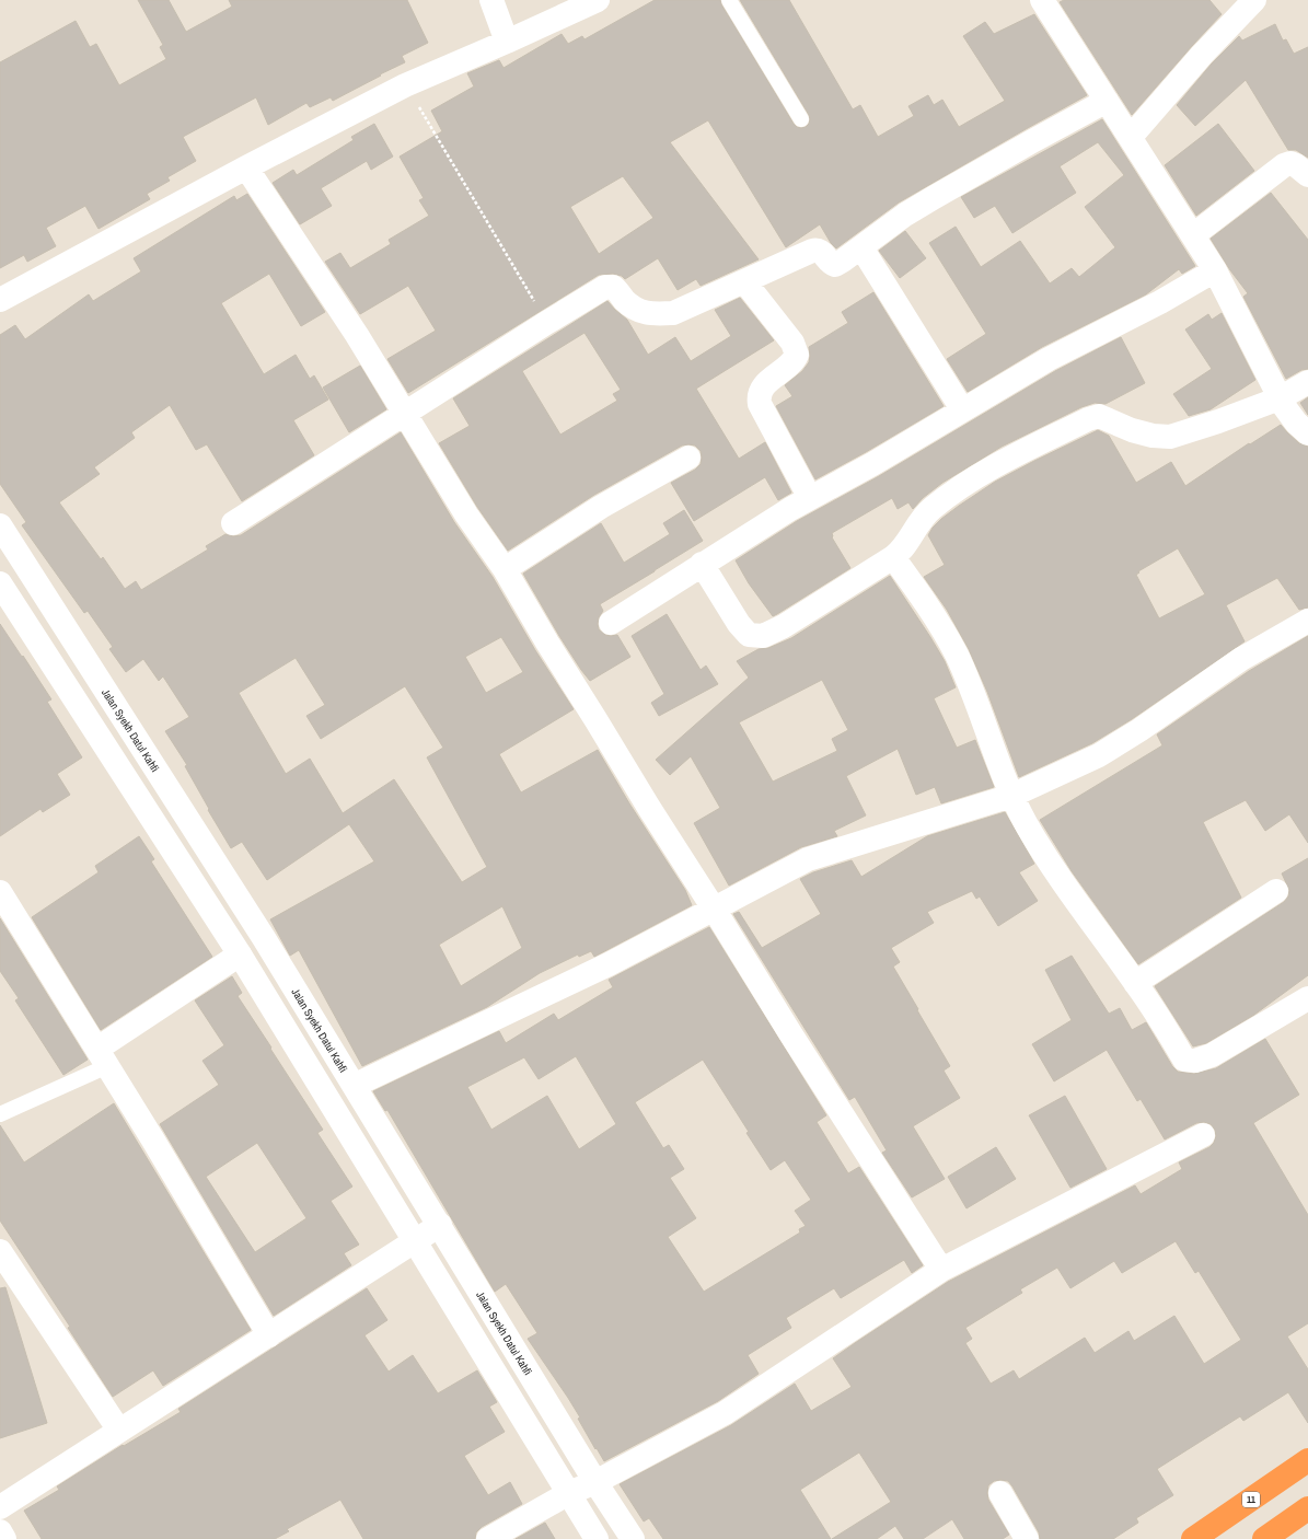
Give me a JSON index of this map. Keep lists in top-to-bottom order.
{
  "streets": {
    "highway": ["11"],
    "street": ["Jalan Syekh Datul Kahfi"]
  }
}
